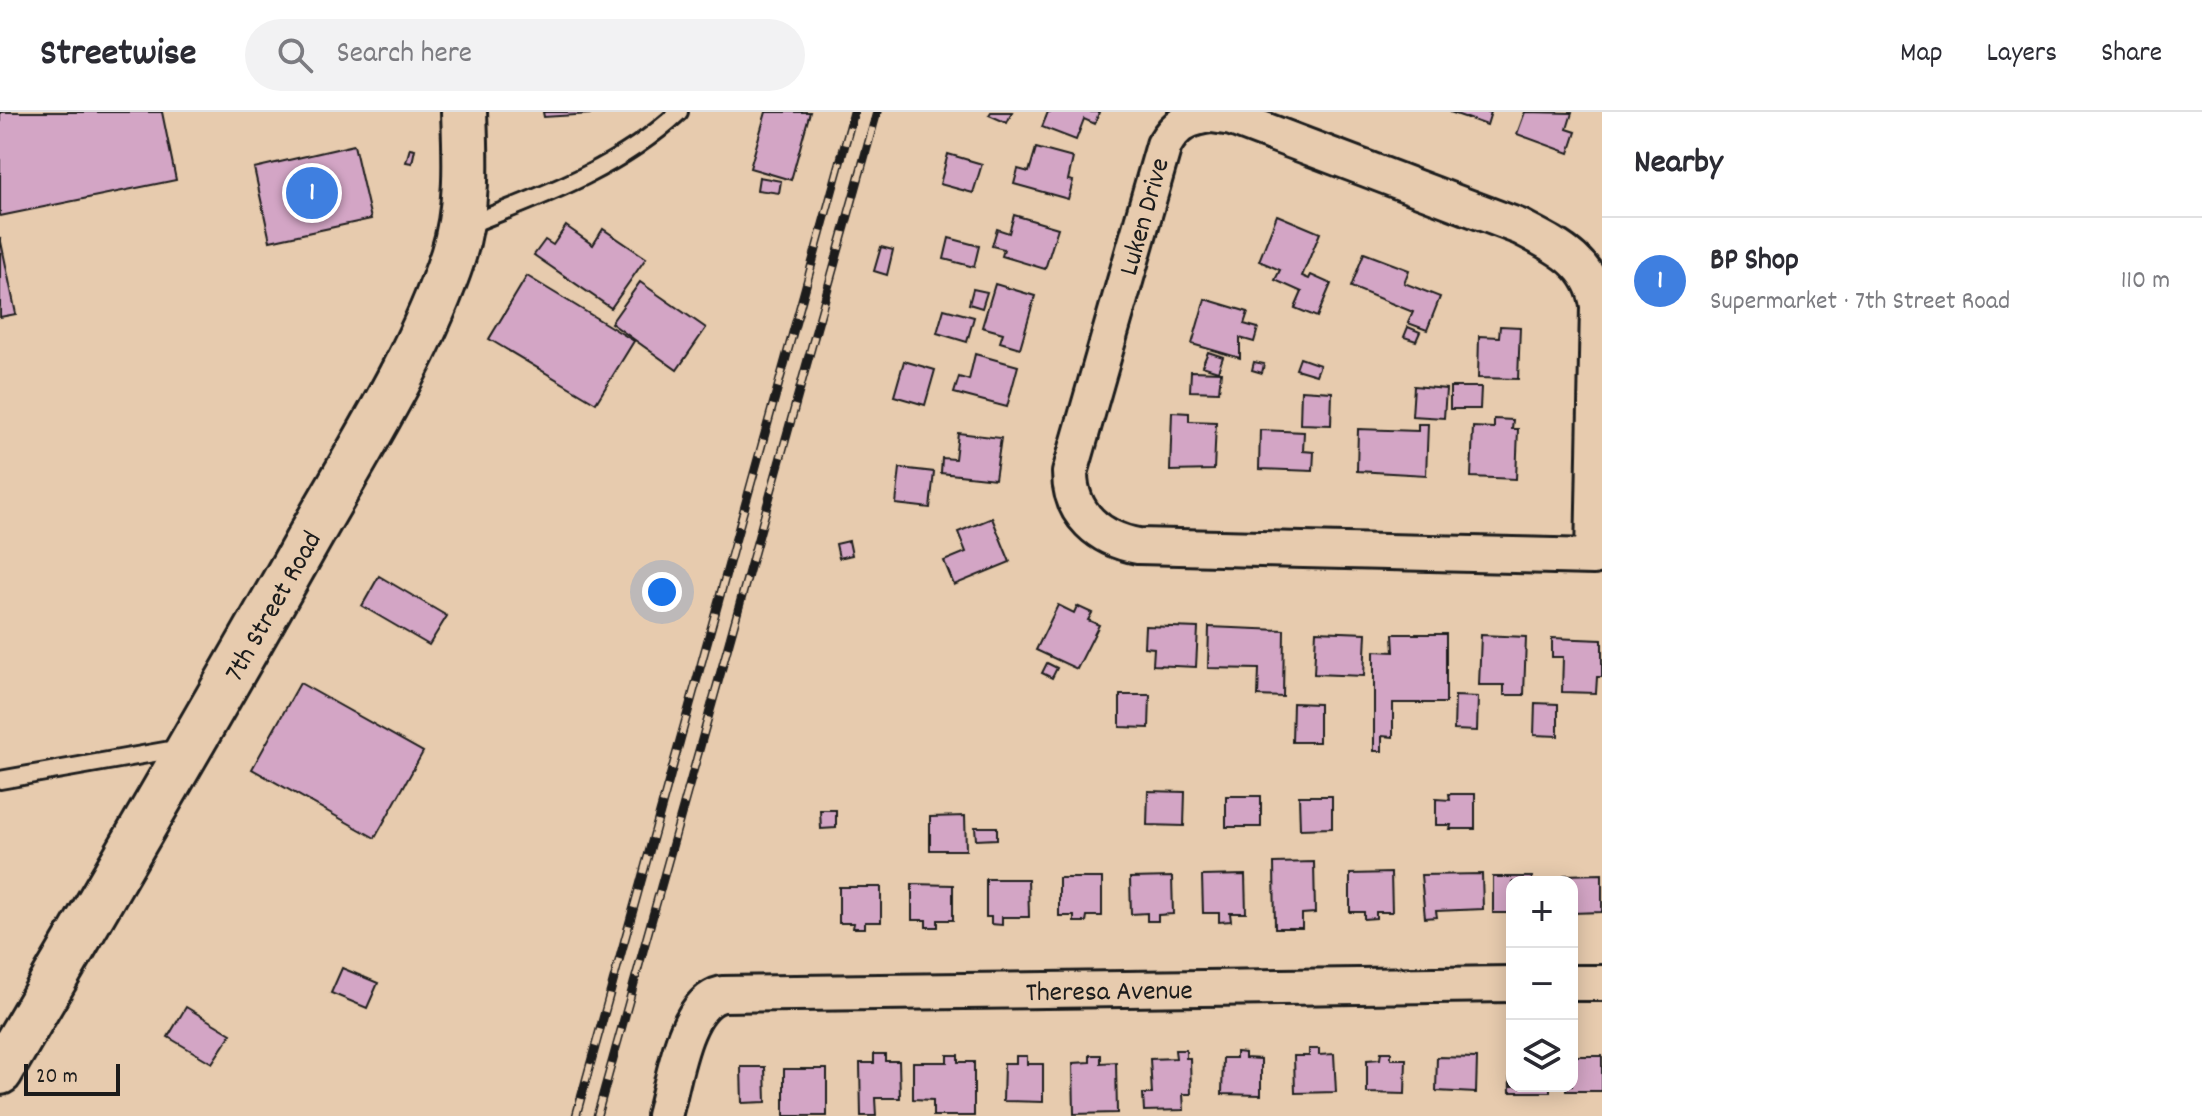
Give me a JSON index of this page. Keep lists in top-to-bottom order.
{
  "streets": {
    "main road": ["7th Street Road"],
    "street": ["Luken Drive", "Theresa Avenue"]
  },
  "scale_bar": "20 m",
  "page": {
    "header": "Streetwise",
    "search": "Search here",
    "nav": ["Map", "Layers", "Share"],
    "heading": "Nearby",
    "pins": "1",
    "list": [
      {
        "mark": "1",
        "name": "BP Shop",
        "note": "Supermarket · 7th Street Road",
        "value": "110 m"
      }
    ],
    "map_buttons": ["+", "−"],
    "scale": "20 m"
  }
}
